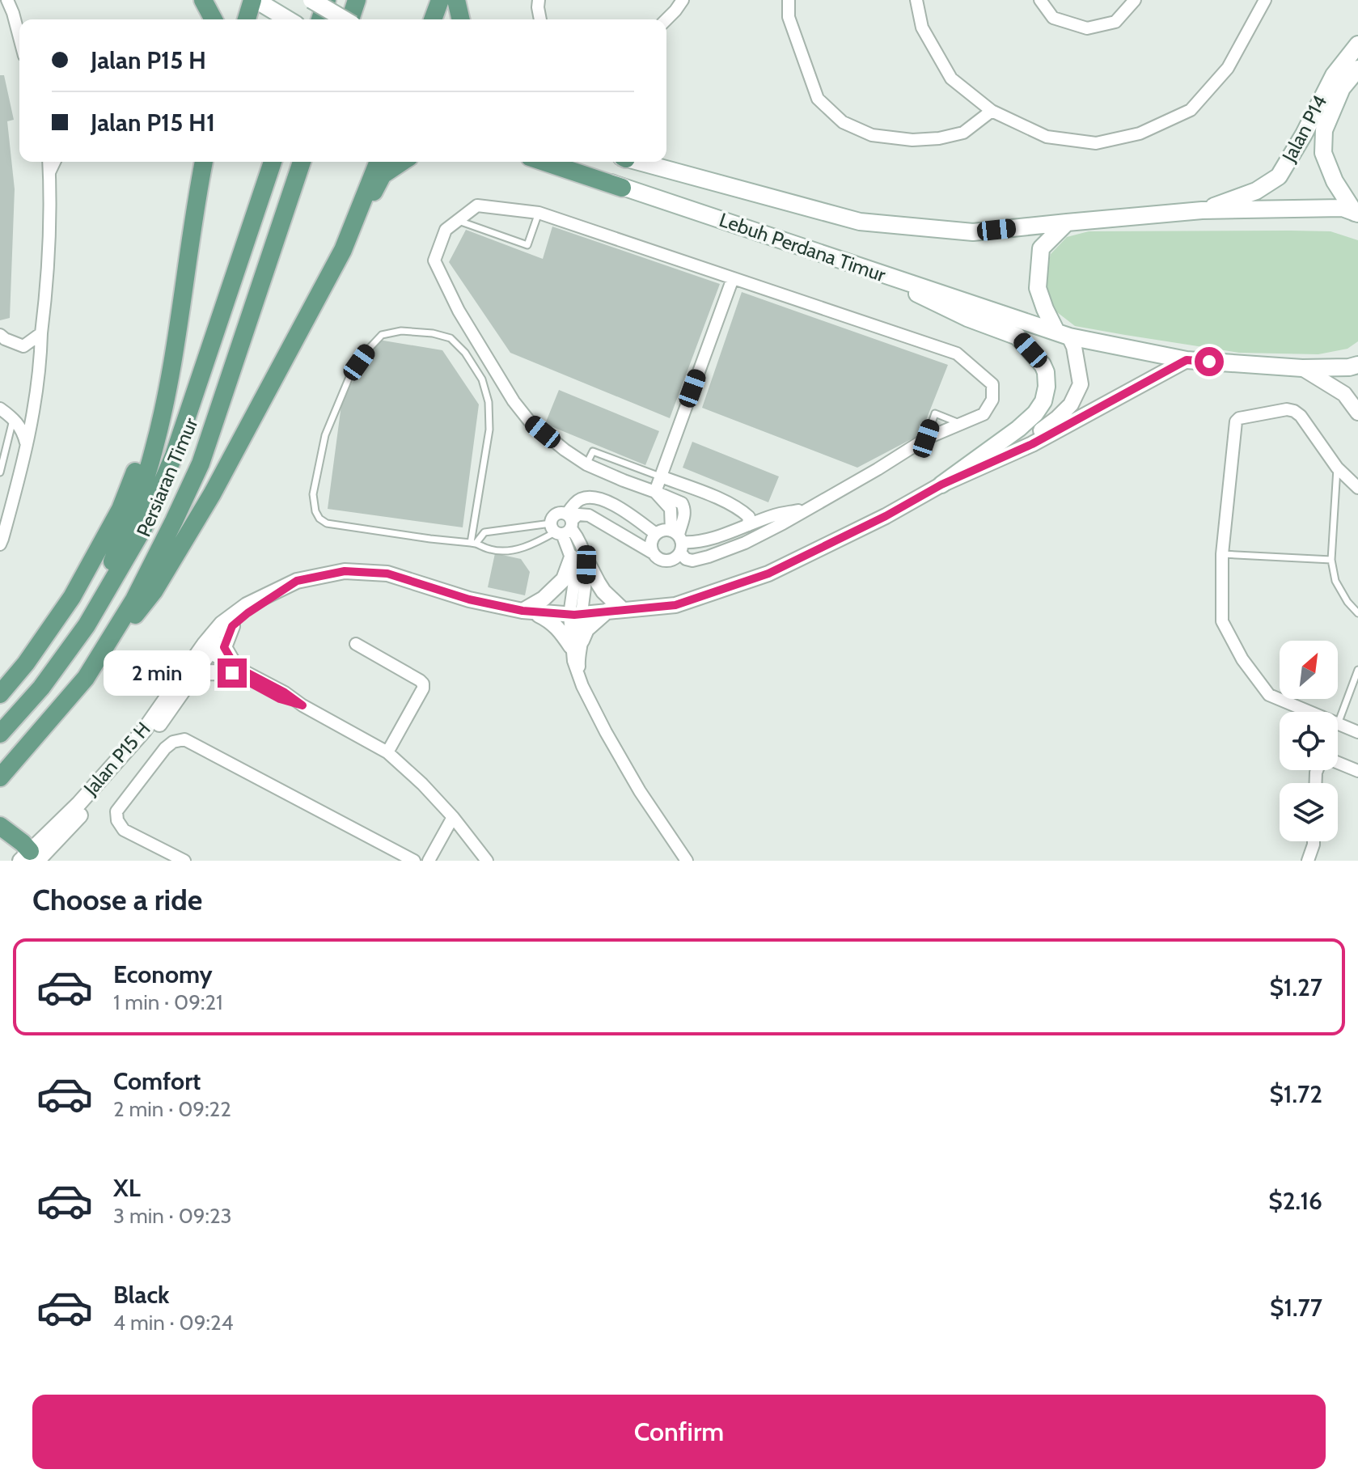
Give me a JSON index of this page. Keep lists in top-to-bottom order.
{
  "streets": {
    "main road": ["Jalan P14", "Lebuh Perdana Timur", "Persiaran Timur"],
    "street": ["Jalan P15 H"]
  },
  "crossings": [
    ["Jalan P14", "Lebuh Perdana Timur"],
    ["Lebuh Perdana Timur", "Jalan P15 H"]
  ],
  "north": "top right",
  "page": {
    "banner": ["Jalan P15 H", "Jalan P15 H1"],
    "bubble": "2 min",
    "heading": "Choose a ride",
    "list": [
      {
        "name": "Economy",
        "note": "1 min · 09:21",
        "value": "$1.27"
      },
      {
        "name": "Comfort",
        "note": "2 min · 09:22",
        "value": "$1.72"
      },
      {
        "name": "XL",
        "note": "3 min · 09:23",
        "value": "$2.16"
      },
      {
        "name": "Black",
        "note": "4 min · 09:24",
        "value": "$1.77"
      }
    ],
    "buttons": "Confirm"
  }
}
